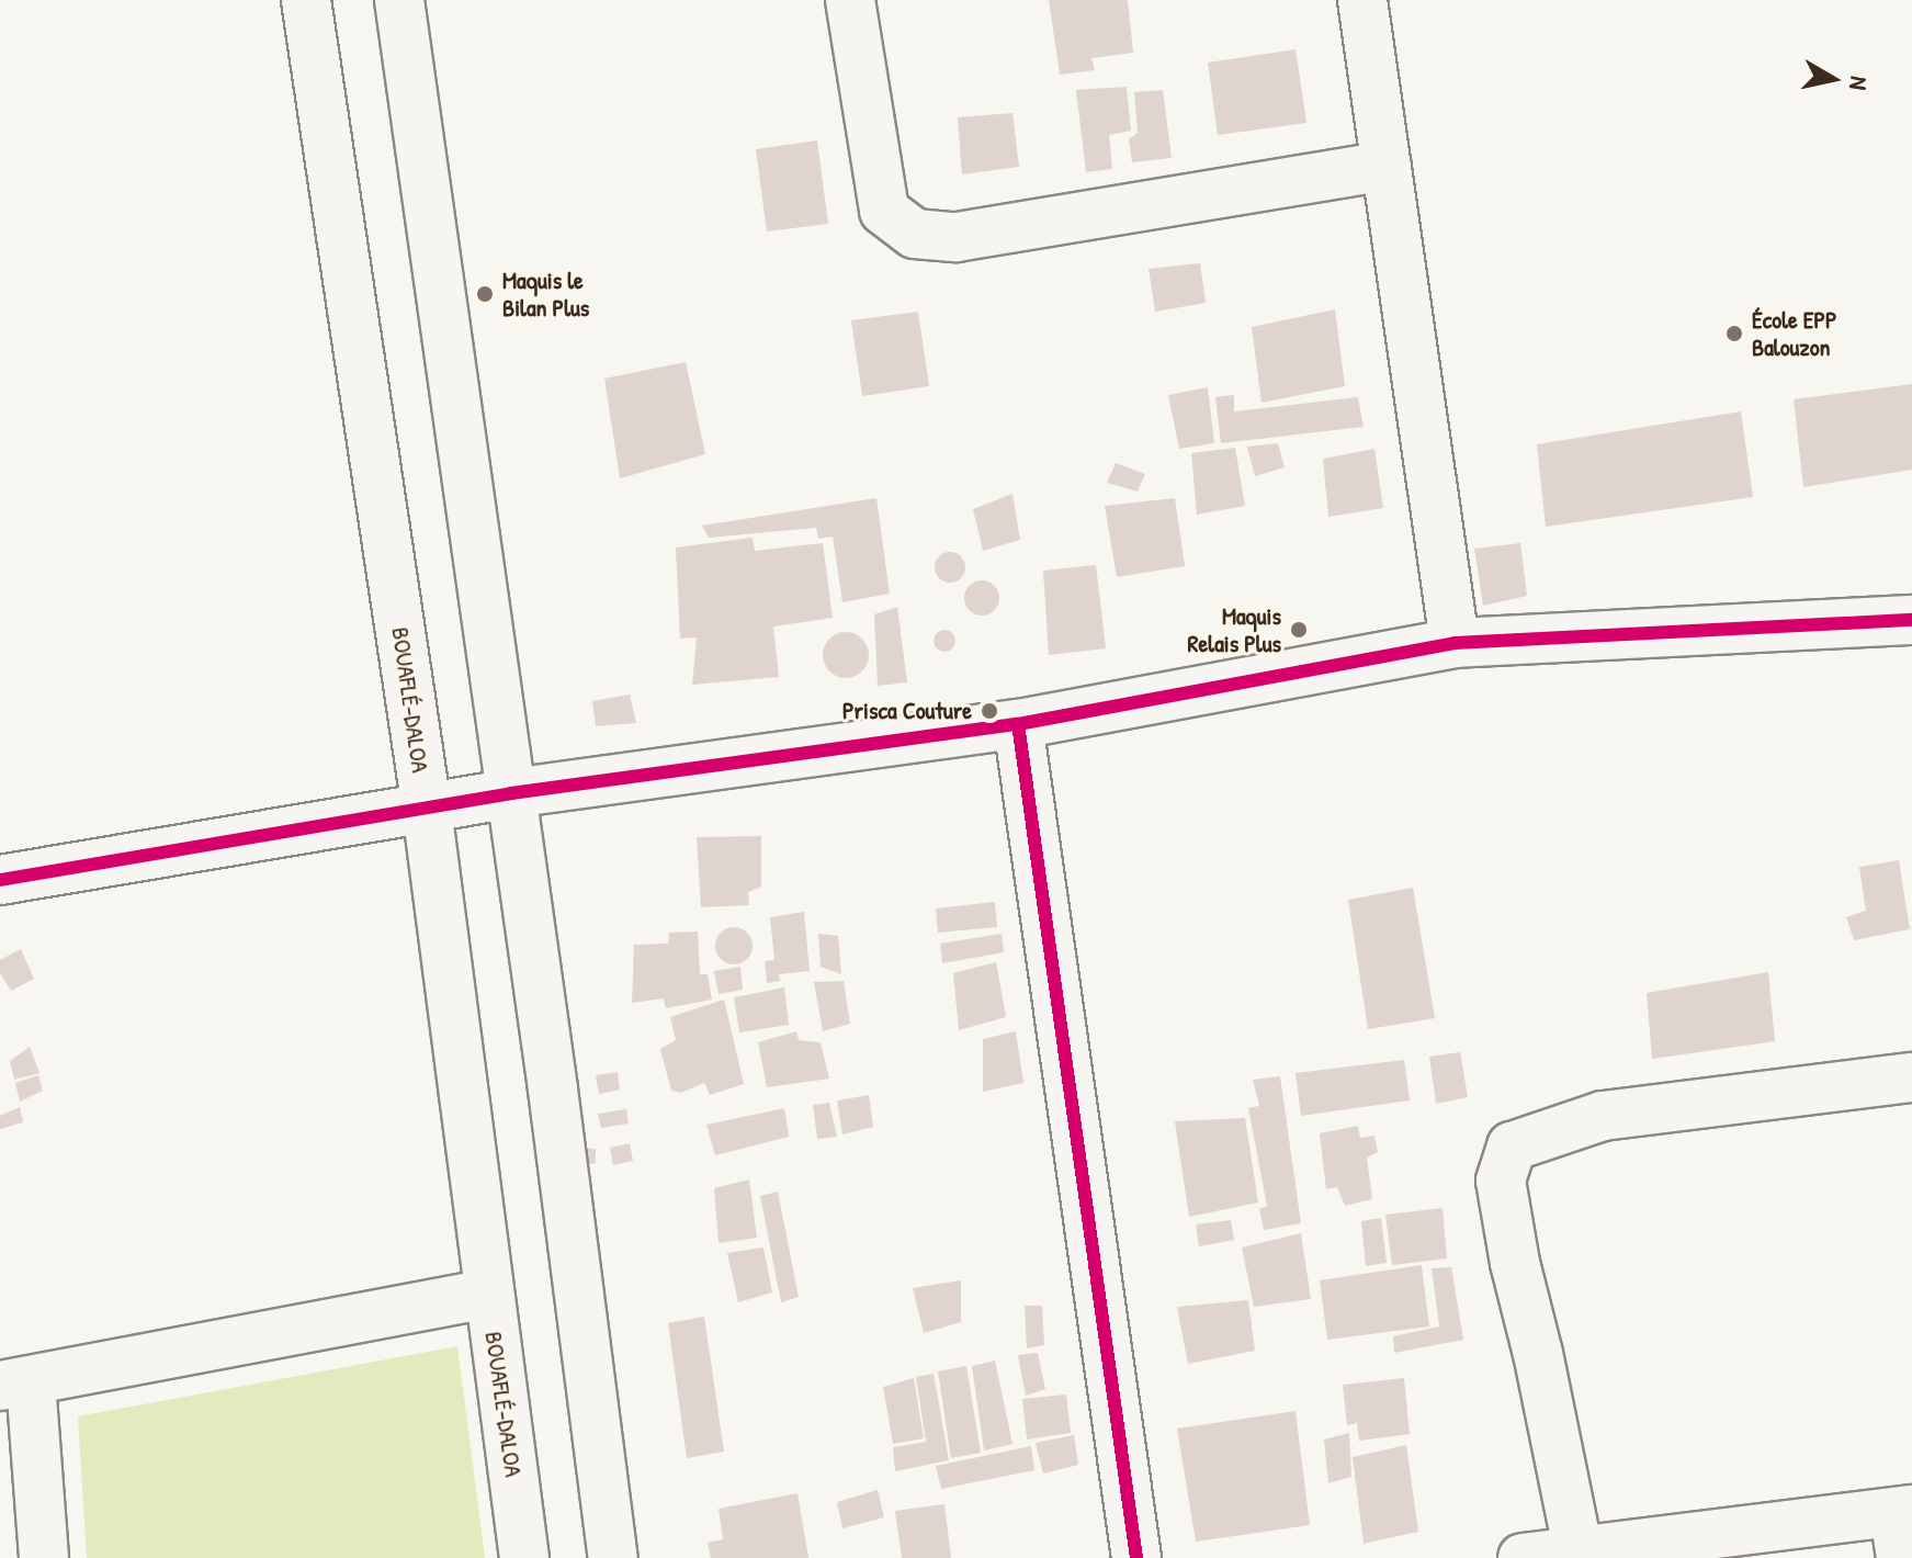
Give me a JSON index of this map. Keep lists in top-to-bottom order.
{
  "streets": {
    "main road": ["BOUAFLÉ-DALOA"]
  },
  "places": [
    "Maquis le Bilan Plus",
    "École EPP Balouzon",
    "Maquis Relais Plus",
    "Prisca Couture"
  ],
  "north": "right"
}
